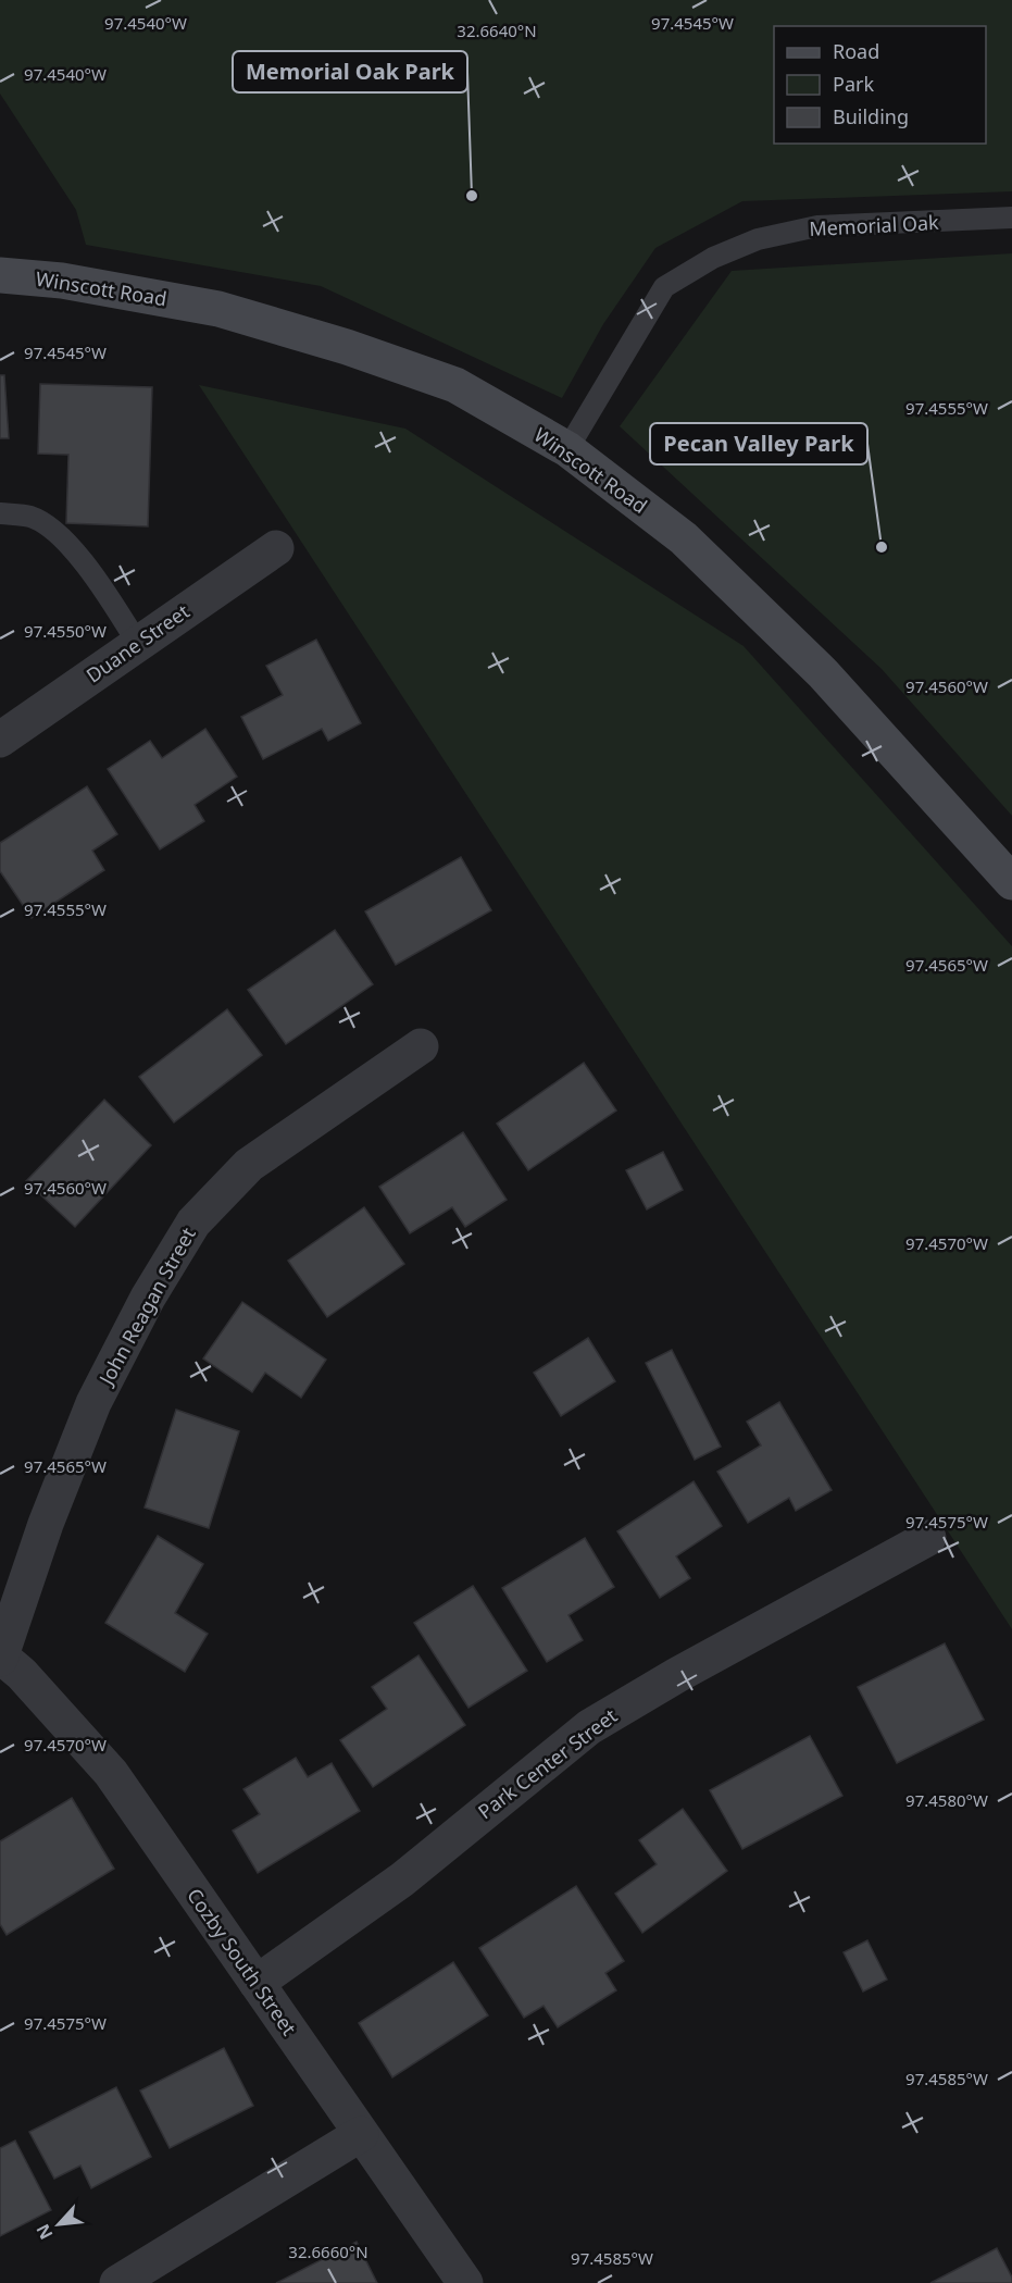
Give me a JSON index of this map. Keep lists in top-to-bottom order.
{
  "streets": {
    "main road": ["Winscott Road"],
    "street": [
      "Duane Street",
      "John Reagan Street",
      "Park Center Street",
      "Cozby South Street"
    ],
    "lane": ["Memorial Oak"]
  },
  "crossings": [
    ["Memorial Oak", "Winscott Road"],
    ["John Reagan Street", "Cozby South Street"],
    ["Park Center Street", "Cozby South Street"]
  ],
  "places": ["Memorial Oak Park", "Pecan Valley Park"],
  "legend": ["Road", "Park", "Building"],
  "north": "bottom left",
  "coordinates": [
    "97.4540°W",
    "97.4545°W",
    "32.6640°N",
    "97.4555°W",
    "97.4550°W",
    "97.4560°W",
    "97.4565°W",
    "97.4570°W",
    "97.4575°W",
    "97.4580°W",
    "97.4585°W",
    "32.6660°N"
  ]
}
